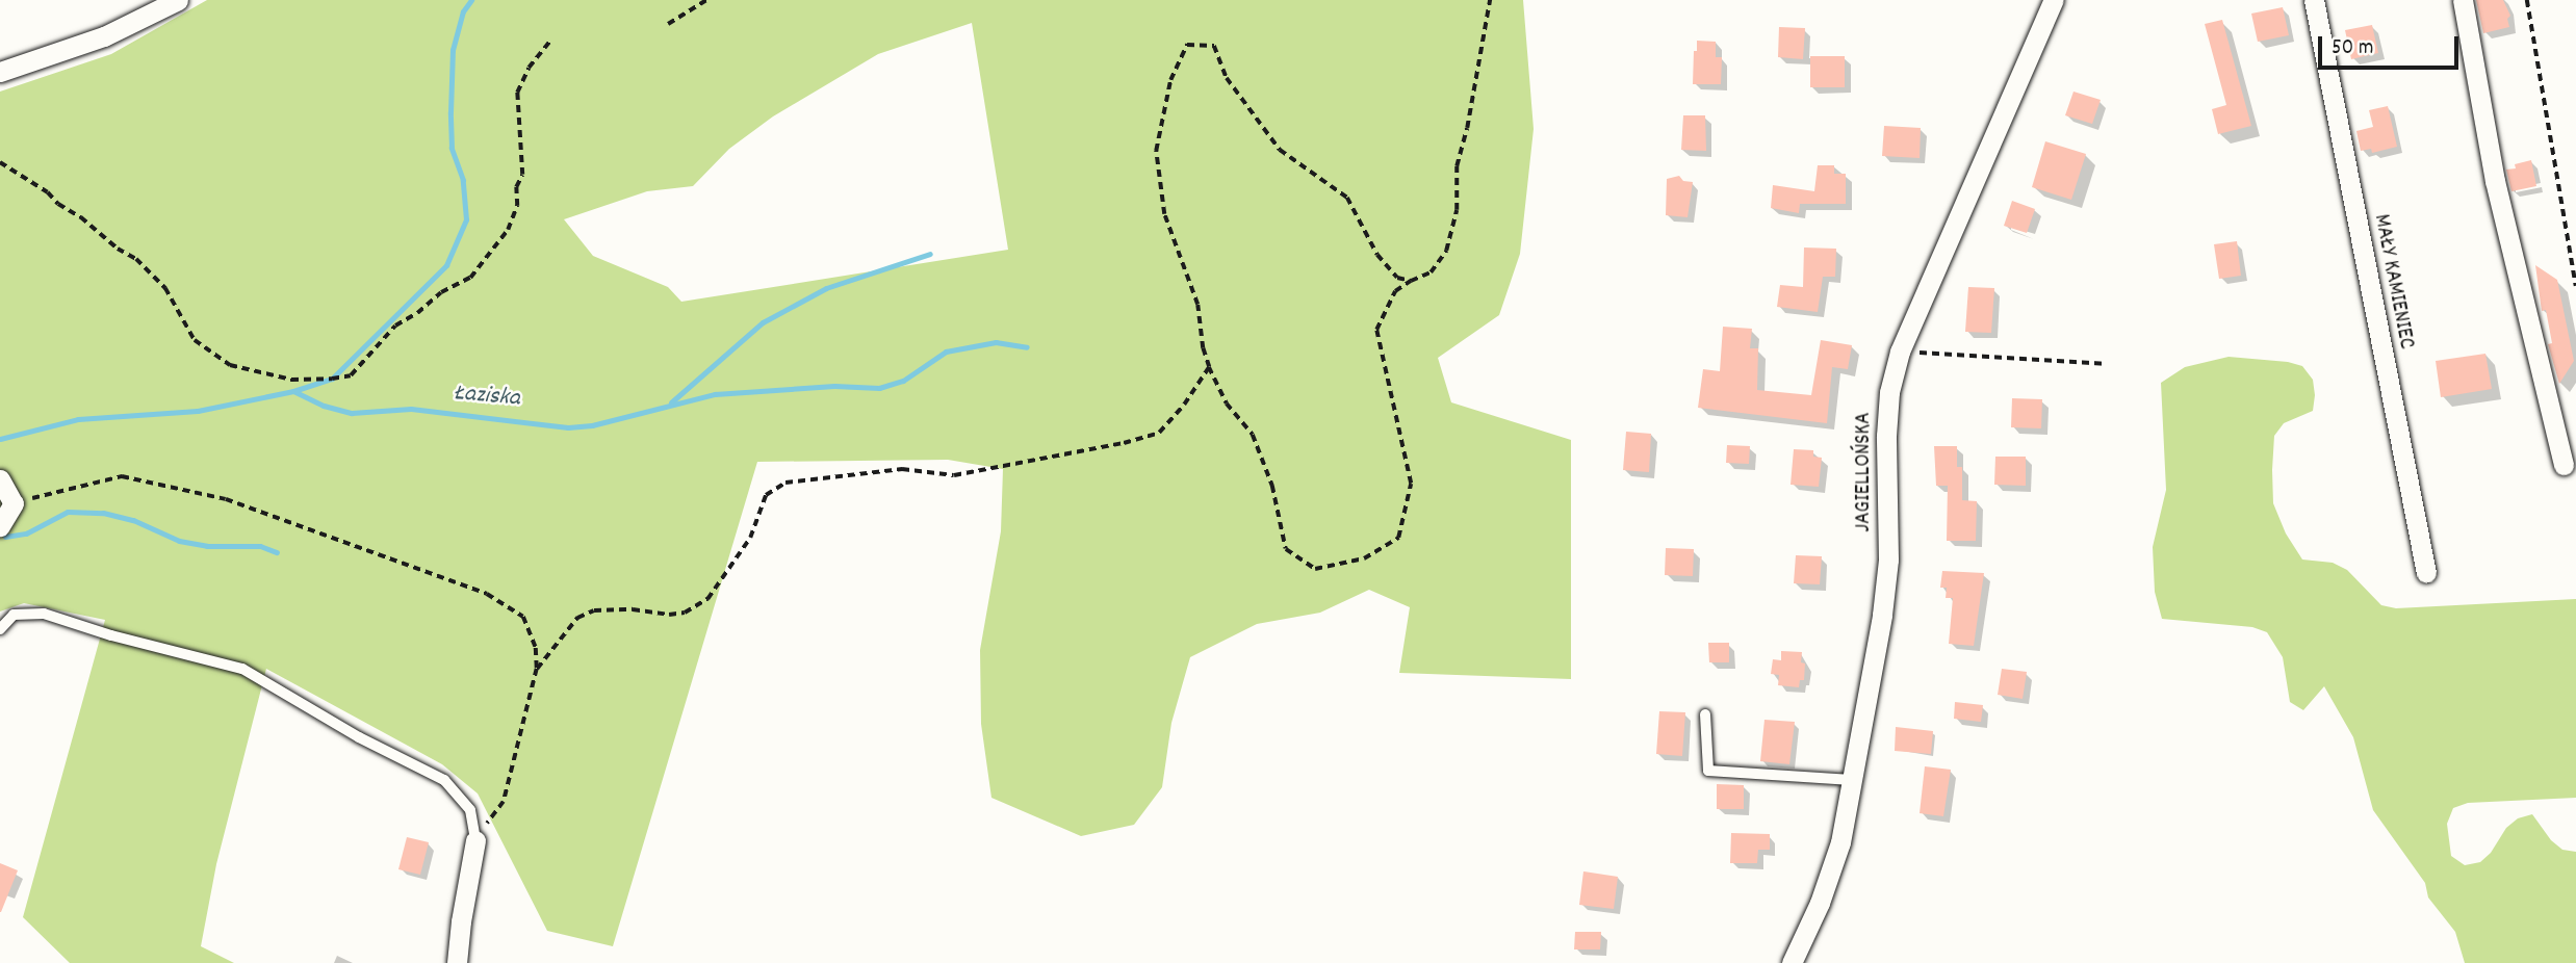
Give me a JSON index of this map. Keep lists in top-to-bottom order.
{
  "streets": {
    "street": ["MAŁY KAMIENIEC", "JAGIELLOŃSKA"]
  },
  "water": ["Łaziska"],
  "scale_bar": "50 m"
}
